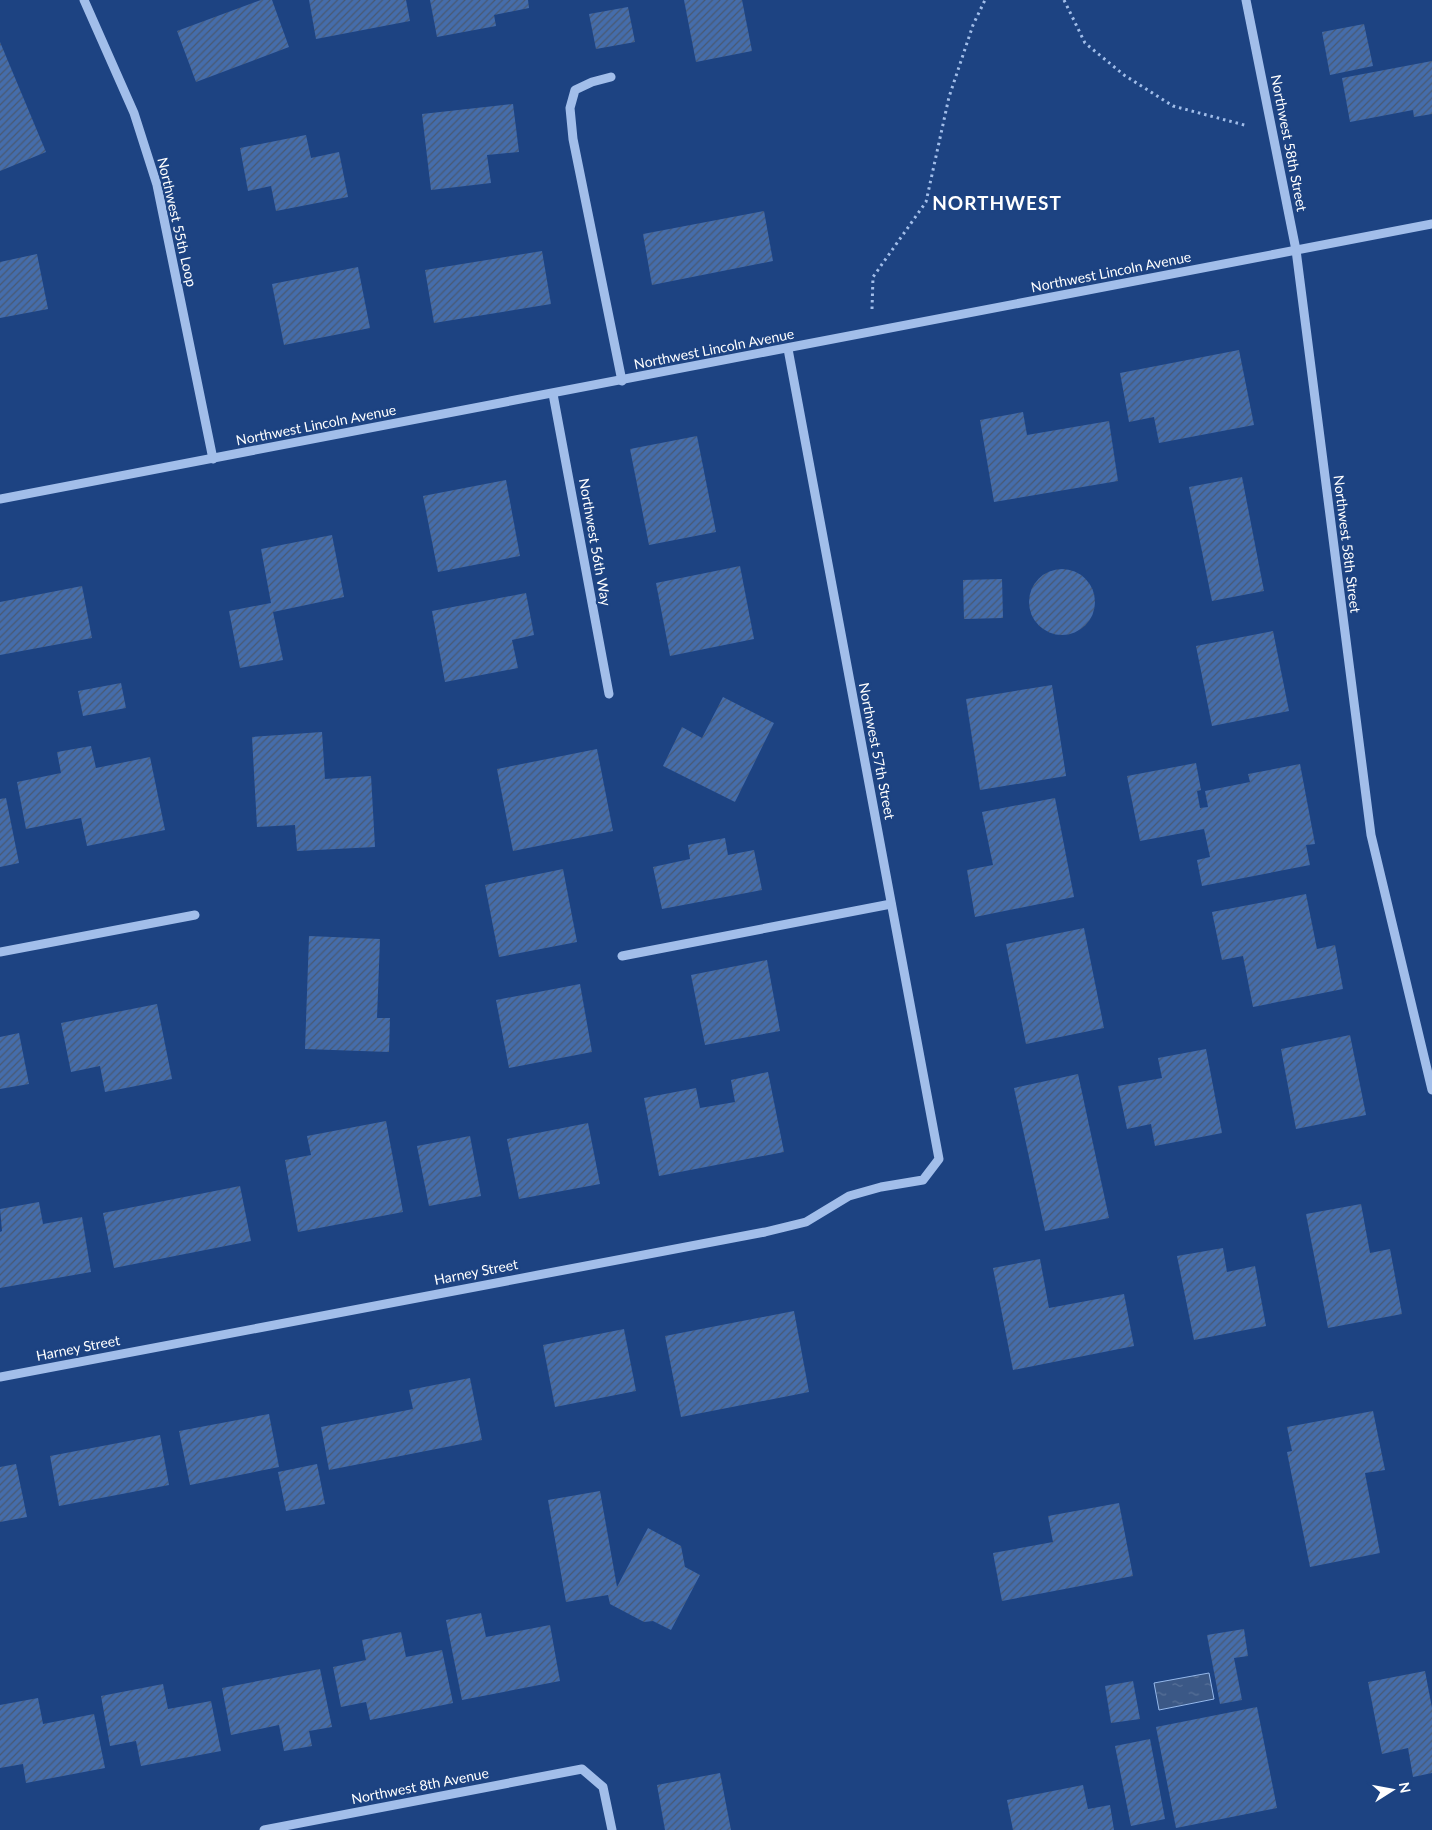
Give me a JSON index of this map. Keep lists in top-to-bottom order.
{
  "streets": {
    "street": [
      "Northwest 58th Street",
      "Northwest 55th Loop",
      "Northwest Lincoln Avenue",
      "Northwest 56th Way",
      "Northwest 57th Street",
      "Harney Street",
      "Northwest 8th Avenue"
    ]
  },
  "crossings": [
    ["Northwest 58th Street", "Northwest Lincoln Avenue"],
    ["Northwest 55th Loop", "Northwest Lincoln Avenue"],
    ["Northwest Lincoln Avenue", "Northwest 56th Way"],
    ["Northwest Lincoln Avenue", "Northwest 57th Street"],
    ["Northwest 57th Street", "Harney Street"]
  ],
  "districts": ["NORTHWEST"],
  "north": "right"
}
